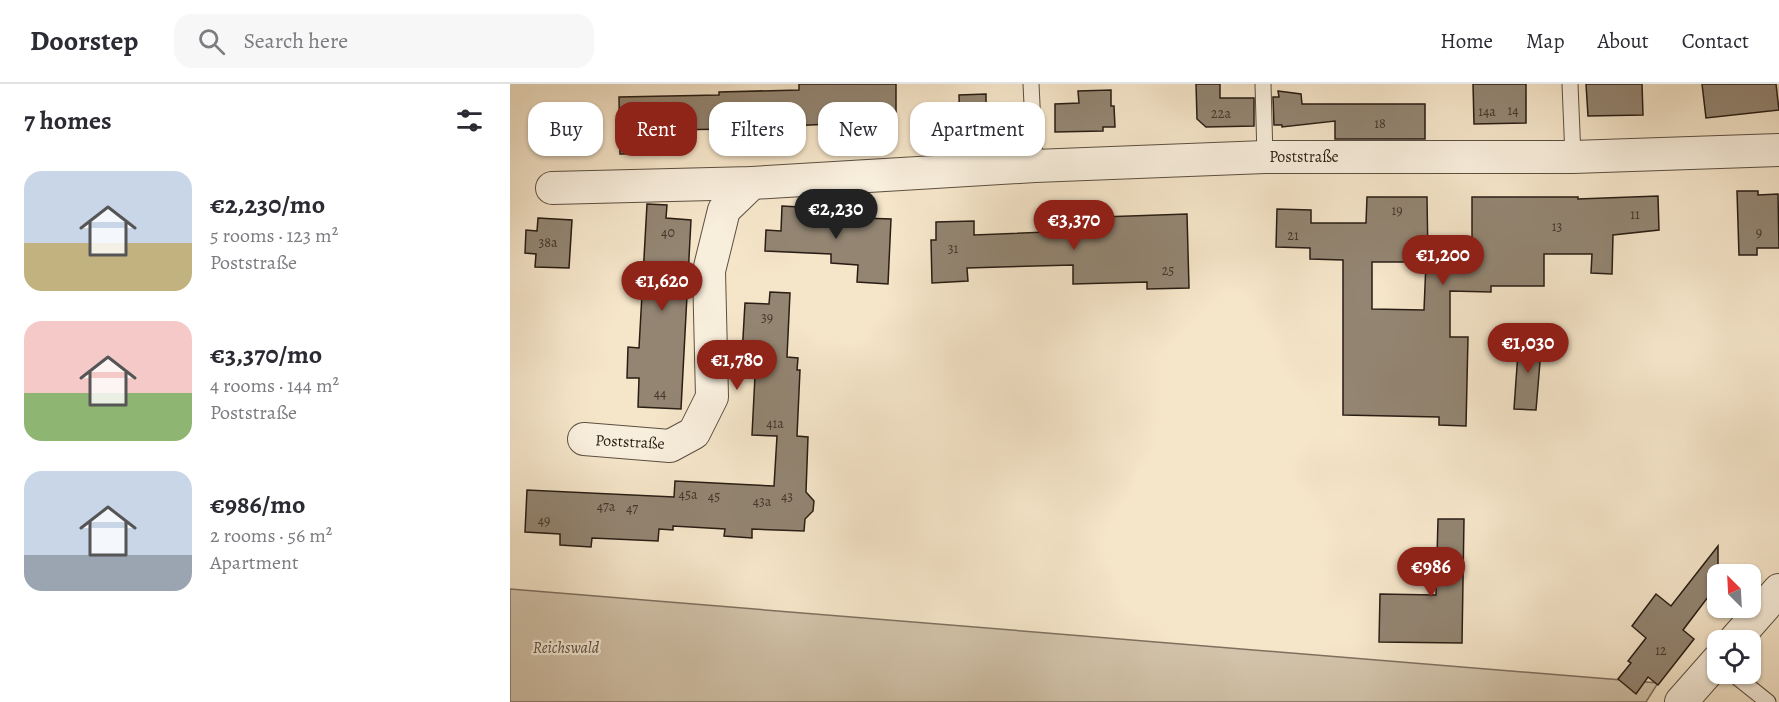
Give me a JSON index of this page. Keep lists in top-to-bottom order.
{
  "streets": {
    "street": ["Poststraße"]
  },
  "parks": ["Reichswald"],
  "house_numbers": [
    "14",
    "14a",
    "22a",
    "18",
    "19",
    "11",
    "13",
    "40",
    "9",
    "21",
    "38a",
    "31",
    "25",
    "39",
    "44",
    "41a",
    "45a",
    "45",
    "43",
    "43a",
    "47a",
    "47",
    "49",
    "12"
  ],
  "north": "top left",
  "page": {
    "header": "Doorstep",
    "search": "Search here",
    "nav": [
      "Home",
      "Map",
      "About",
      "Contact"
    ],
    "heading": "7 homes",
    "chip": [
      "Buy",
      "Rent",
      "Filters",
      "New",
      "Apartment"
    ],
    "list": [
      {
        "name": "€2,230/mo",
        "note": "5 rooms · 123 m² · Poststraße"
      },
      {
        "name": "€3,370/mo",
        "note": "4 rooms · 144 m² · Poststraße"
      },
      {
        "name": "€986/mo",
        "note": "2 rooms · 56 m² · Apartment"
      }
    ],
    "price": [
      "€2,230",
      "€3,370",
      "€1,200",
      "€1,620",
      "€1,030",
      "€1,780",
      "€986"
    ]
  }
}
